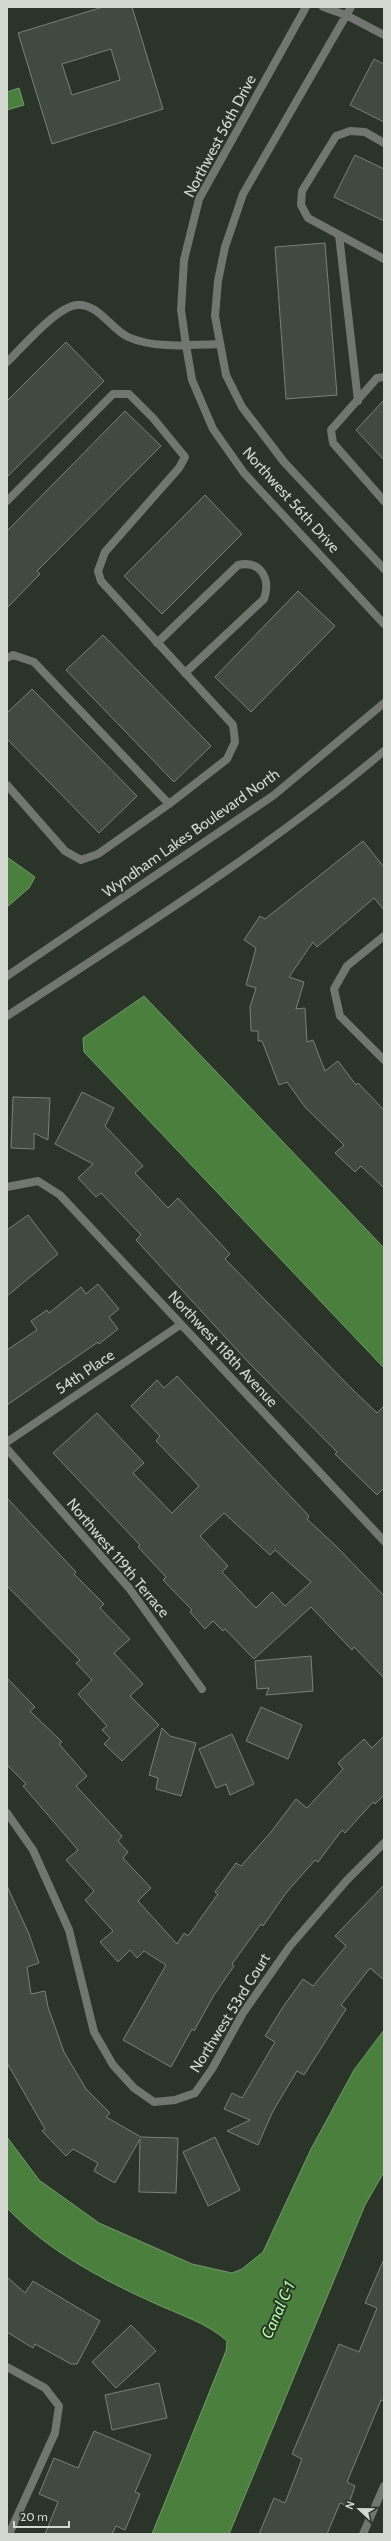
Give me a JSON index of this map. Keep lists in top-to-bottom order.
{
  "streets": {
    "street": [
      "Northwest 56th Drive",
      "Wyndham Lakes Boulevard North",
      "Northwest 118th Avenue",
      "54th Place",
      "Northwest 119th Terrace",
      "Northwest 53rd Court"
    ]
  },
  "crossings": [
    ["Northwest 118th Avenue", "54th Place"]
  ],
  "water": ["Canal C-1"],
  "scale_bar": "20 m",
  "north": "left"
}
